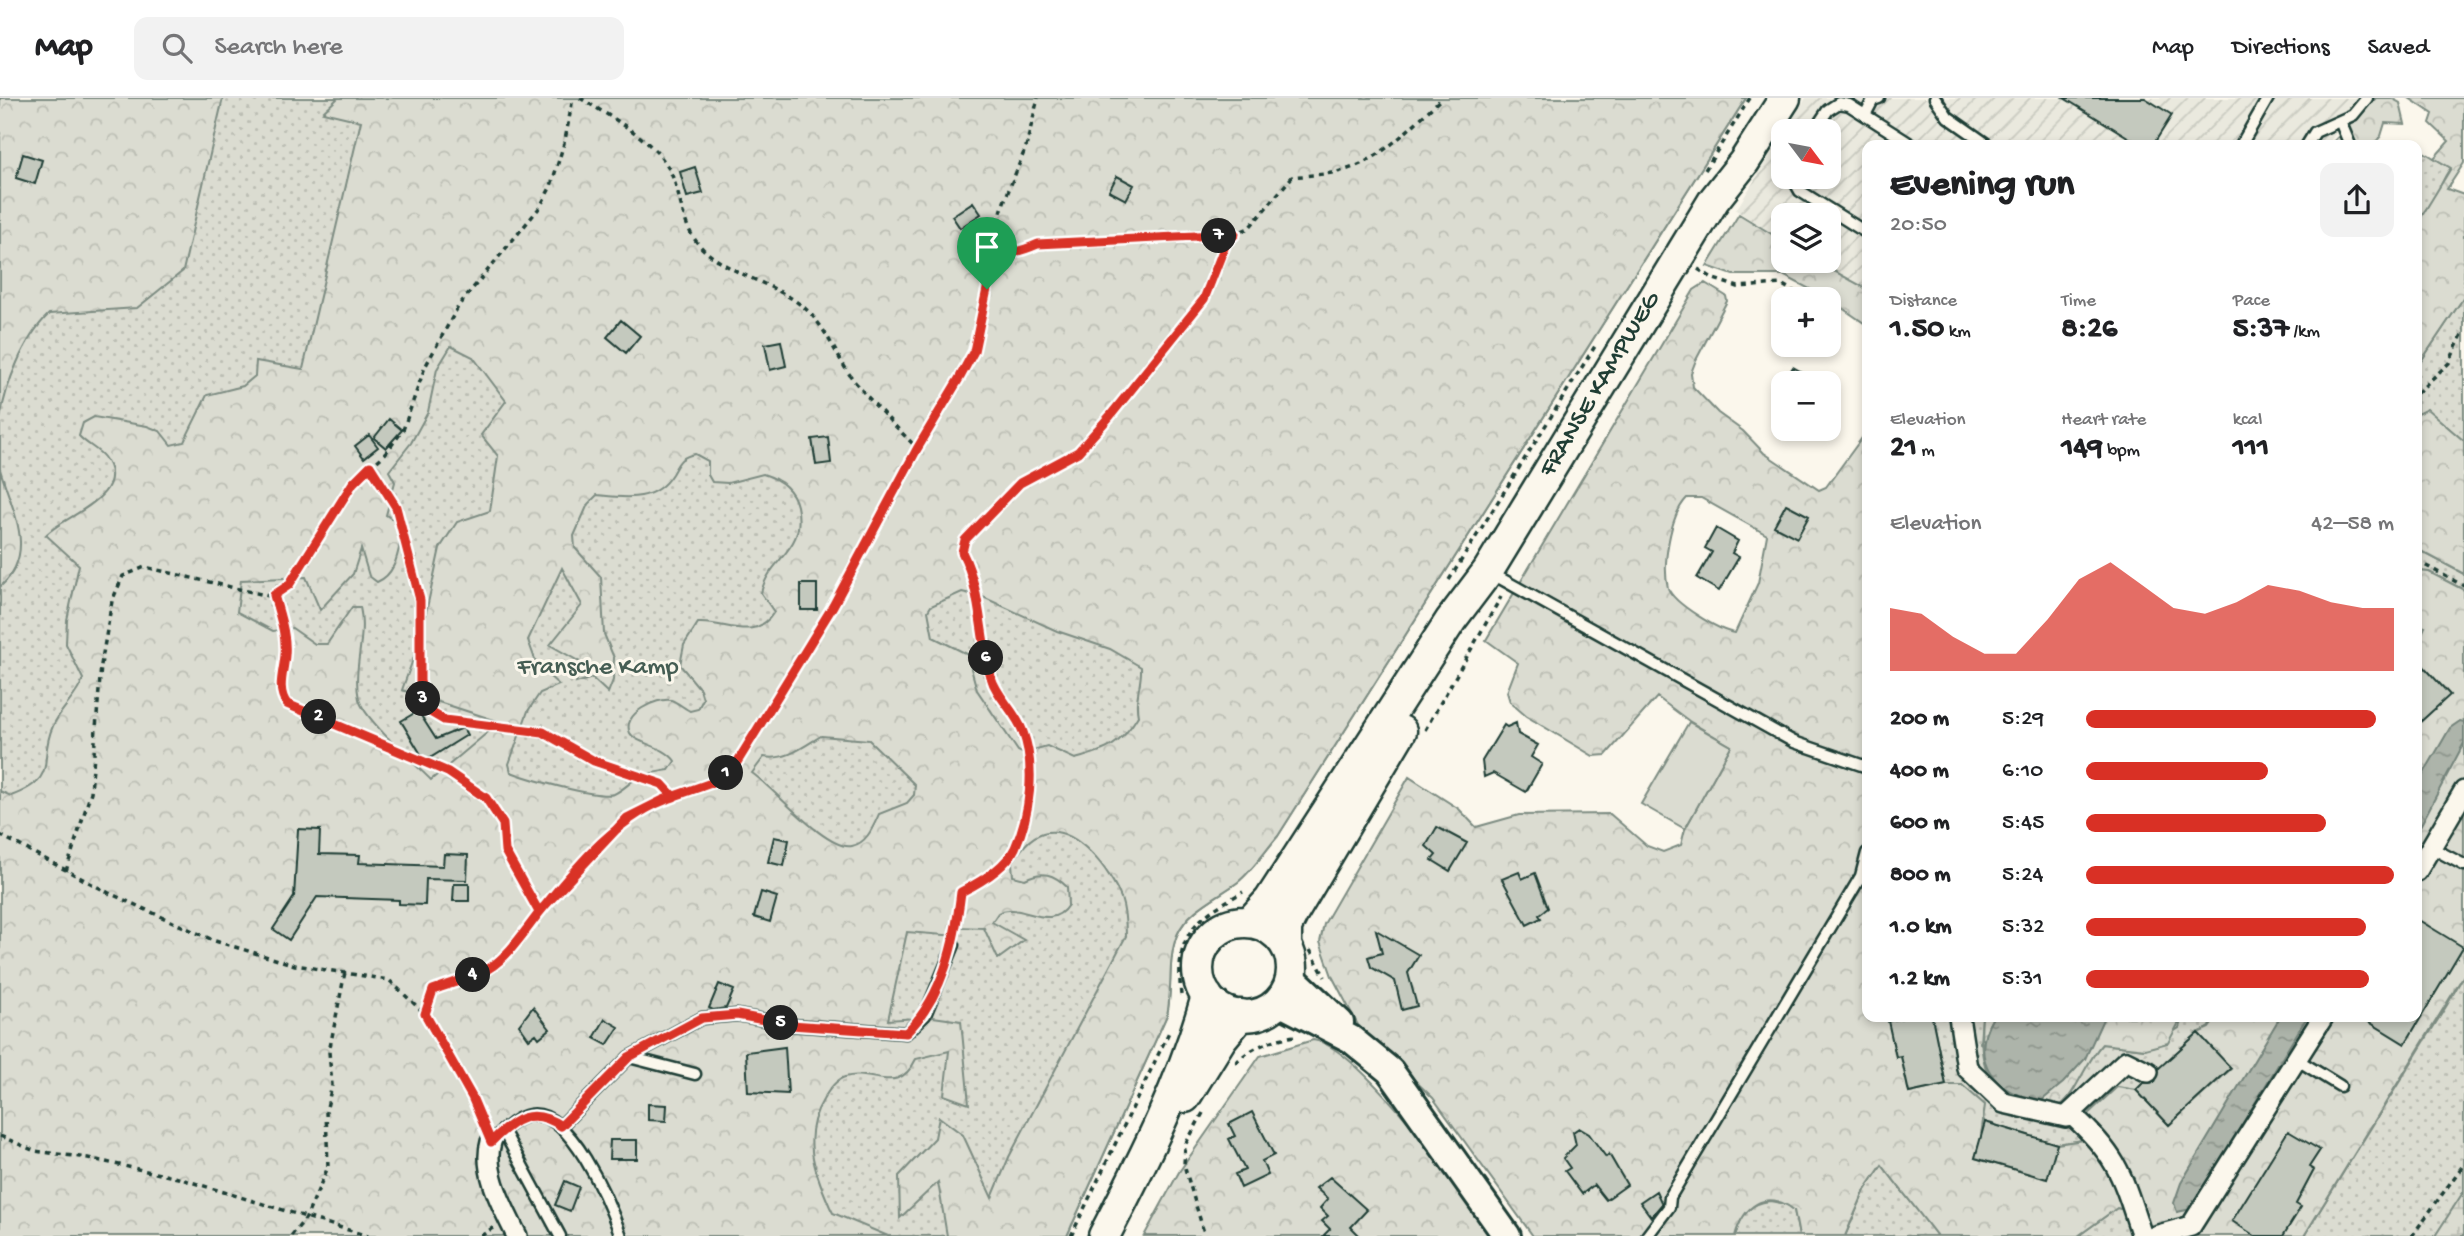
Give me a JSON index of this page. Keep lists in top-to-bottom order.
{
  "streets": {
    "main road": ["FRANSE KAMPWEG"]
  },
  "parks": ["Fransche Kamp"],
  "north": "bottom right",
  "page": {
    "header": "Map",
    "search": "Search here",
    "nav": ["Map", "Directions", "Saved"],
    "map_buttons": ["+", "−"],
    "heading": ["Evening run", "20:50"],
    "pins": [
      "7",
      "6",
      "3",
      "2",
      "1",
      "4",
      "5"
    ],
    "stats": [
      ["Distance", "1.50 km"],
      ["Time", "8:26"],
      ["Pace", "5:37 /km"],
      ["Elevation", "21 m"],
      ["Heart rate", "149 bpm"],
      ["kcal", "111"]
    ],
    "chart": ["Elevation", "42–58 m"],
    "list": [
      {
        "name": "200 m",
        "note": "5:29"
      },
      {
        "name": "400 m",
        "note": "6:10"
      },
      {
        "name": "600 m",
        "note": "5:45"
      },
      {
        "name": "800 m",
        "note": "5:24"
      },
      {
        "name": "1.0 km",
        "note": "5:32"
      },
      {
        "name": "1.2 km",
        "note": "5:31"
      }
    ]
  }
}
